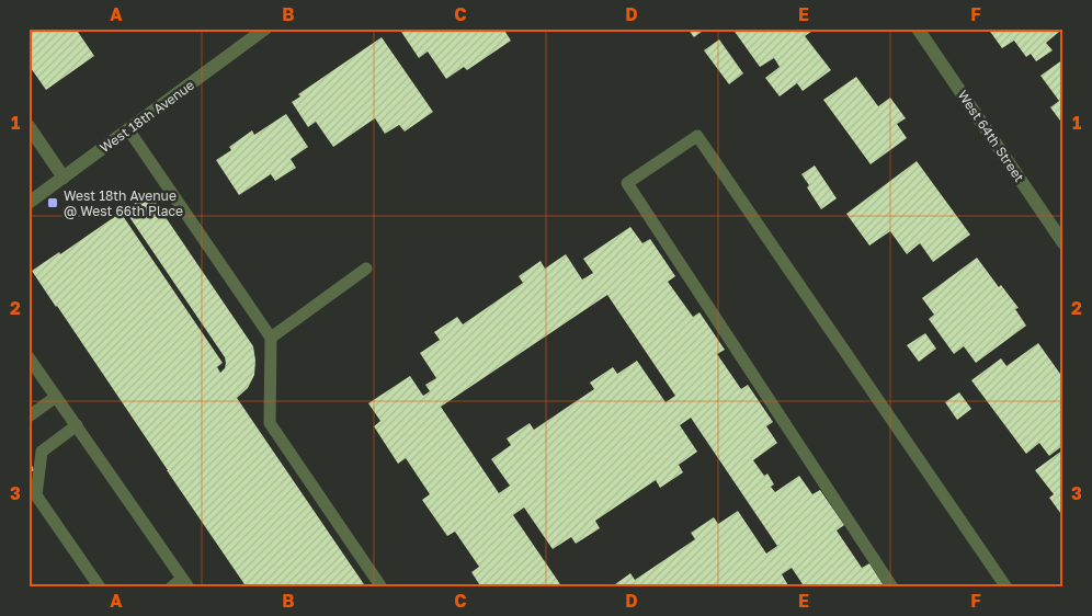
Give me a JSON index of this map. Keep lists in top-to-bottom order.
{
  "streets": {
    "street": ["West 18th Avenue", "West 64th Street"]
  },
  "places": {
    "transit": ["West 18th Avenue @ West 66th Place"]
  },
  "grid": {
    "columns": [
      "A",
      "B",
      "C",
      "D",
      "E",
      "F"
    ],
    "rows": ["1", "2", "3"]
  }
}
